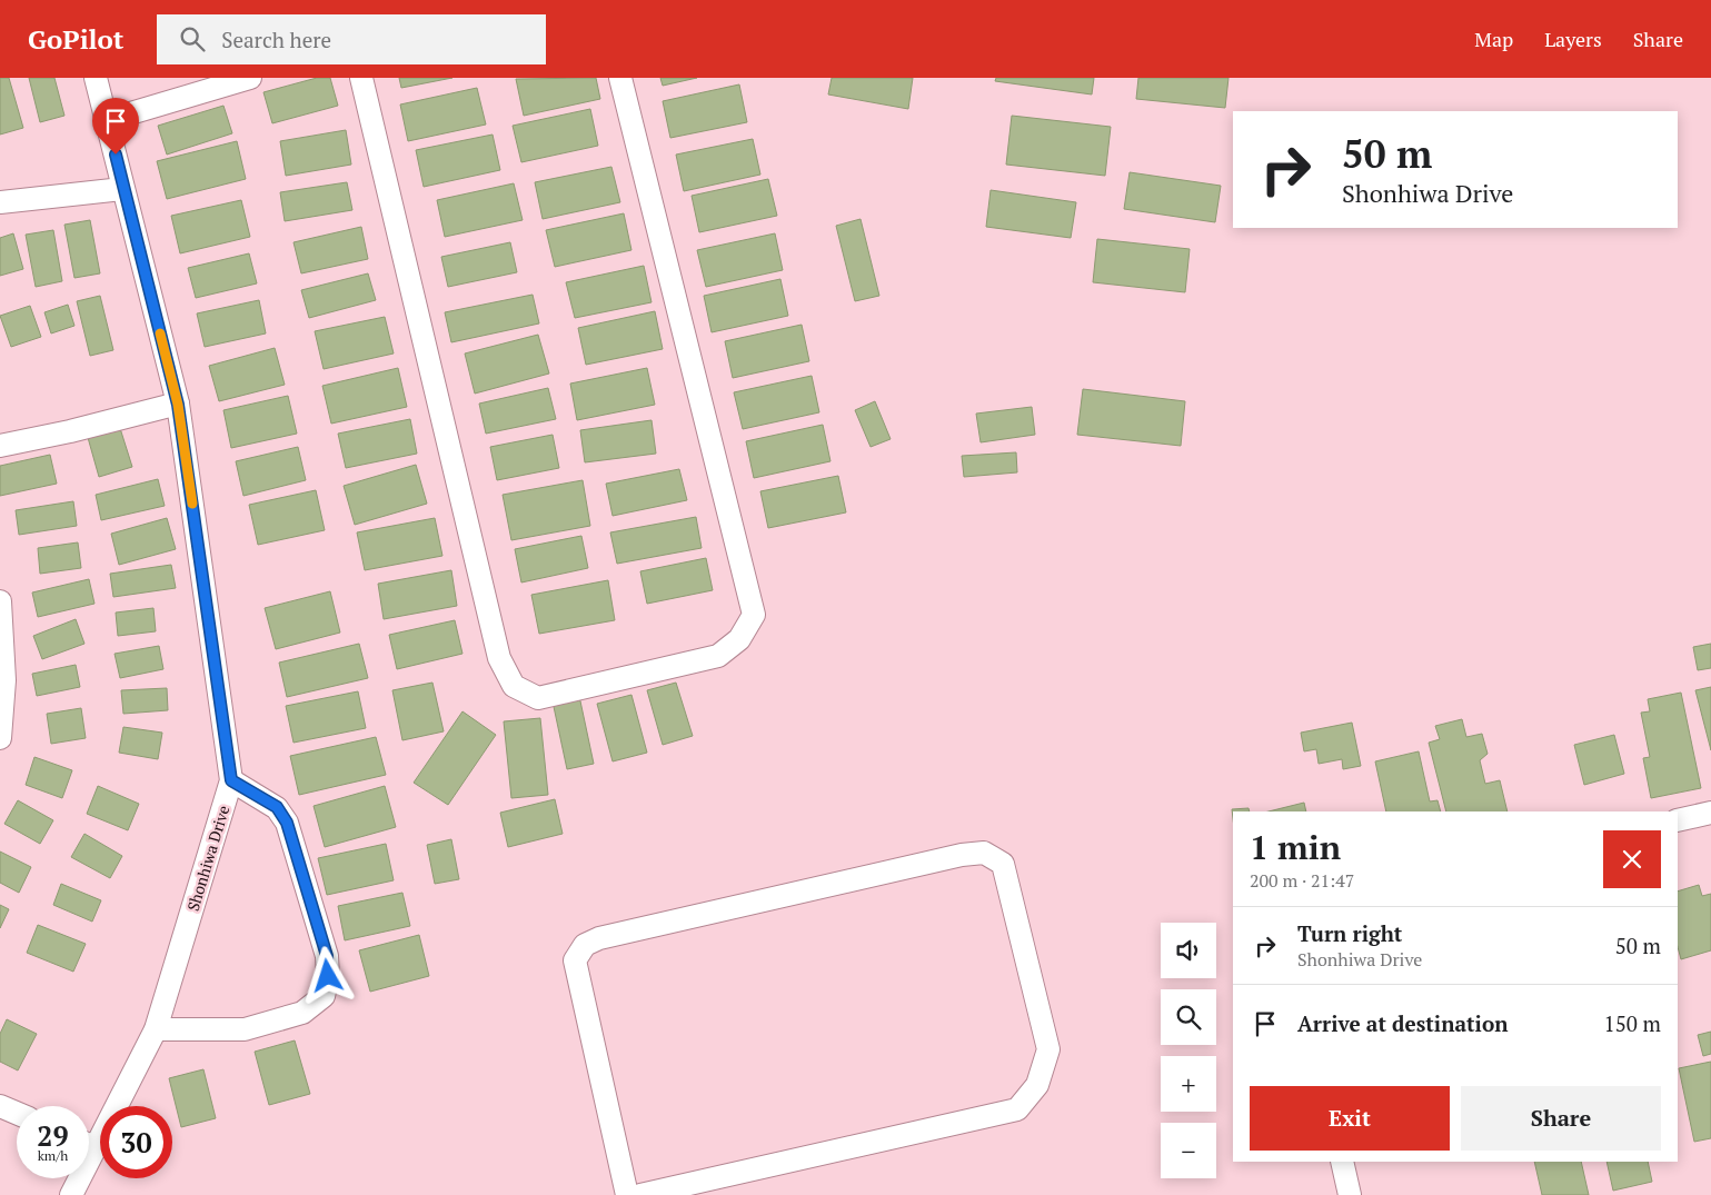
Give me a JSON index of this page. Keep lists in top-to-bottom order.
{
  "streets": {
    "street": ["Shonhiwa Drive"]
  },
  "page": {
    "header": "GoPilot",
    "search": "Search here",
    "nav": ["Map", "Layers", "Share"],
    "turn": ["50 m", "Shonhiwa Drive"],
    "heading": ["1 min", "200 m · 21:47"],
    "list": [
      {
        "name": "Turn right",
        "note": "Shonhiwa Drive",
        "value": "50 m"
      },
      {
        "name": "Arrive at destination",
        "value": "150 m"
      }
    ],
    "map_buttons": ["+", "−"],
    "buttons": ["Exit", "Share"],
    "speed": "29 km/h",
    "limit": "30"
  }
}
